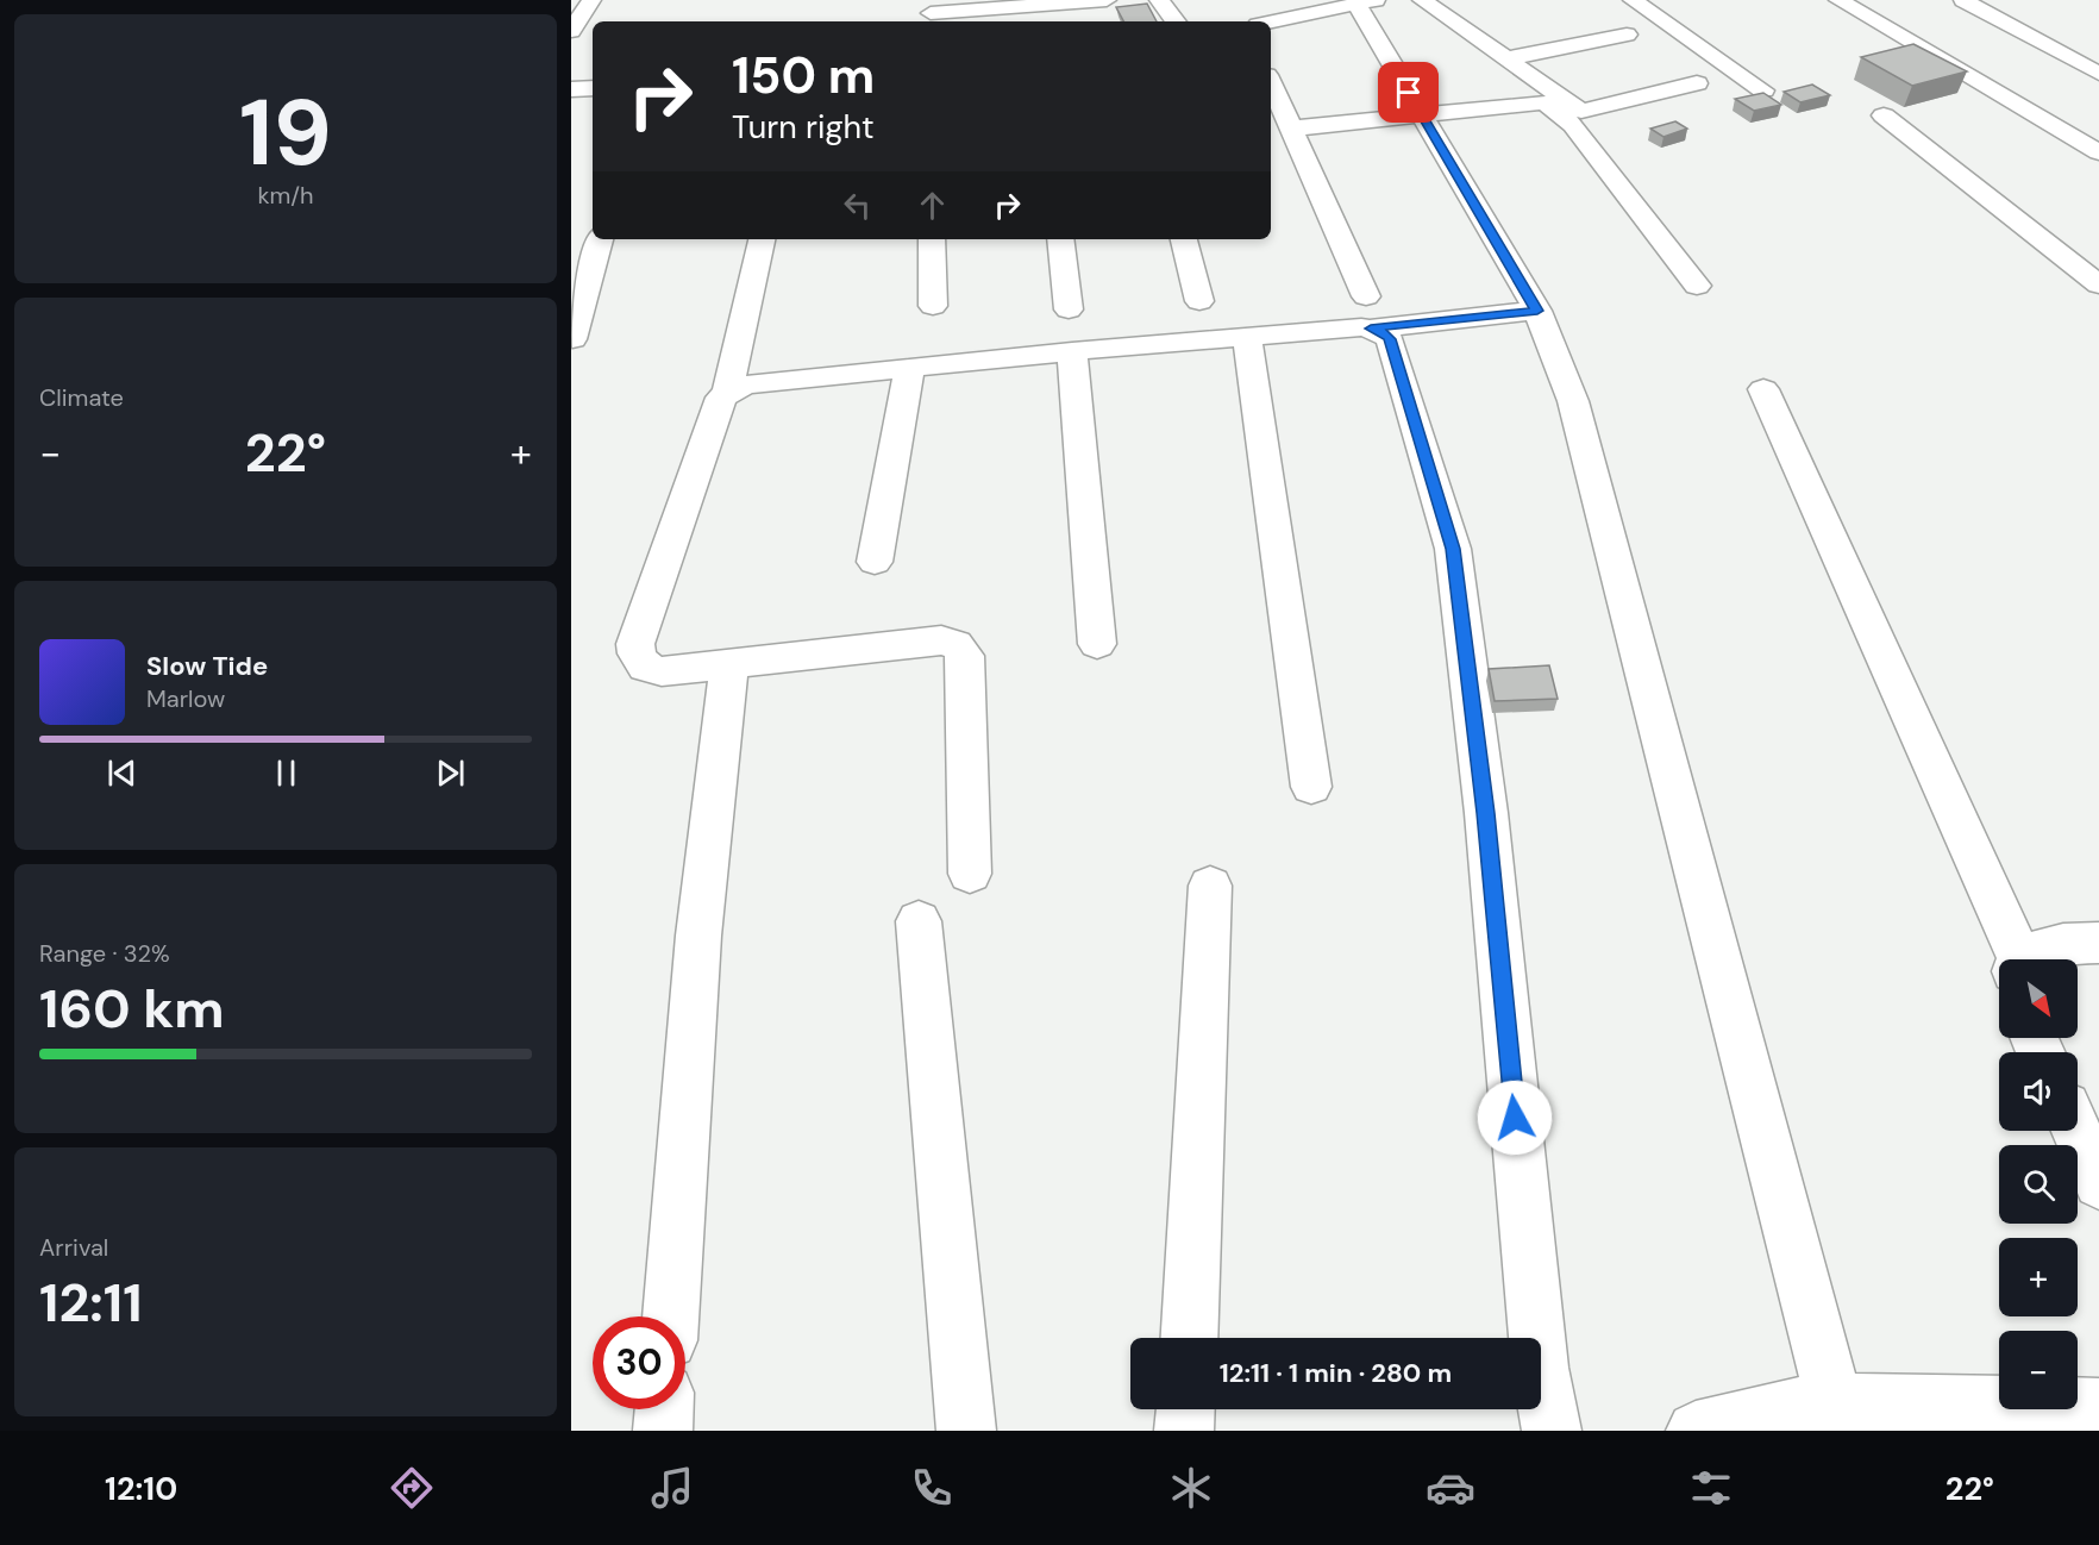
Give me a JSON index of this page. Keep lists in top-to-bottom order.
{
  "north": "bottom right",
  "page": {
    "tile": [
      ["19", "km/h"],
      "Climate",
      ["Range · 32%", "160 km"],
      ["Arrival", "12:11"]
    ],
    "turn": ["150 m", "Turn right"],
    "heat": ["−", "22°", "+"],
    "song": ["Slow Tide", "Marlow"],
    "map_buttons": ["+", "−"],
    "limit": "30",
    "trip": "12:11 · 1 min · 280 m",
    "tabs": ["12:10", "22°"]
  }
}
